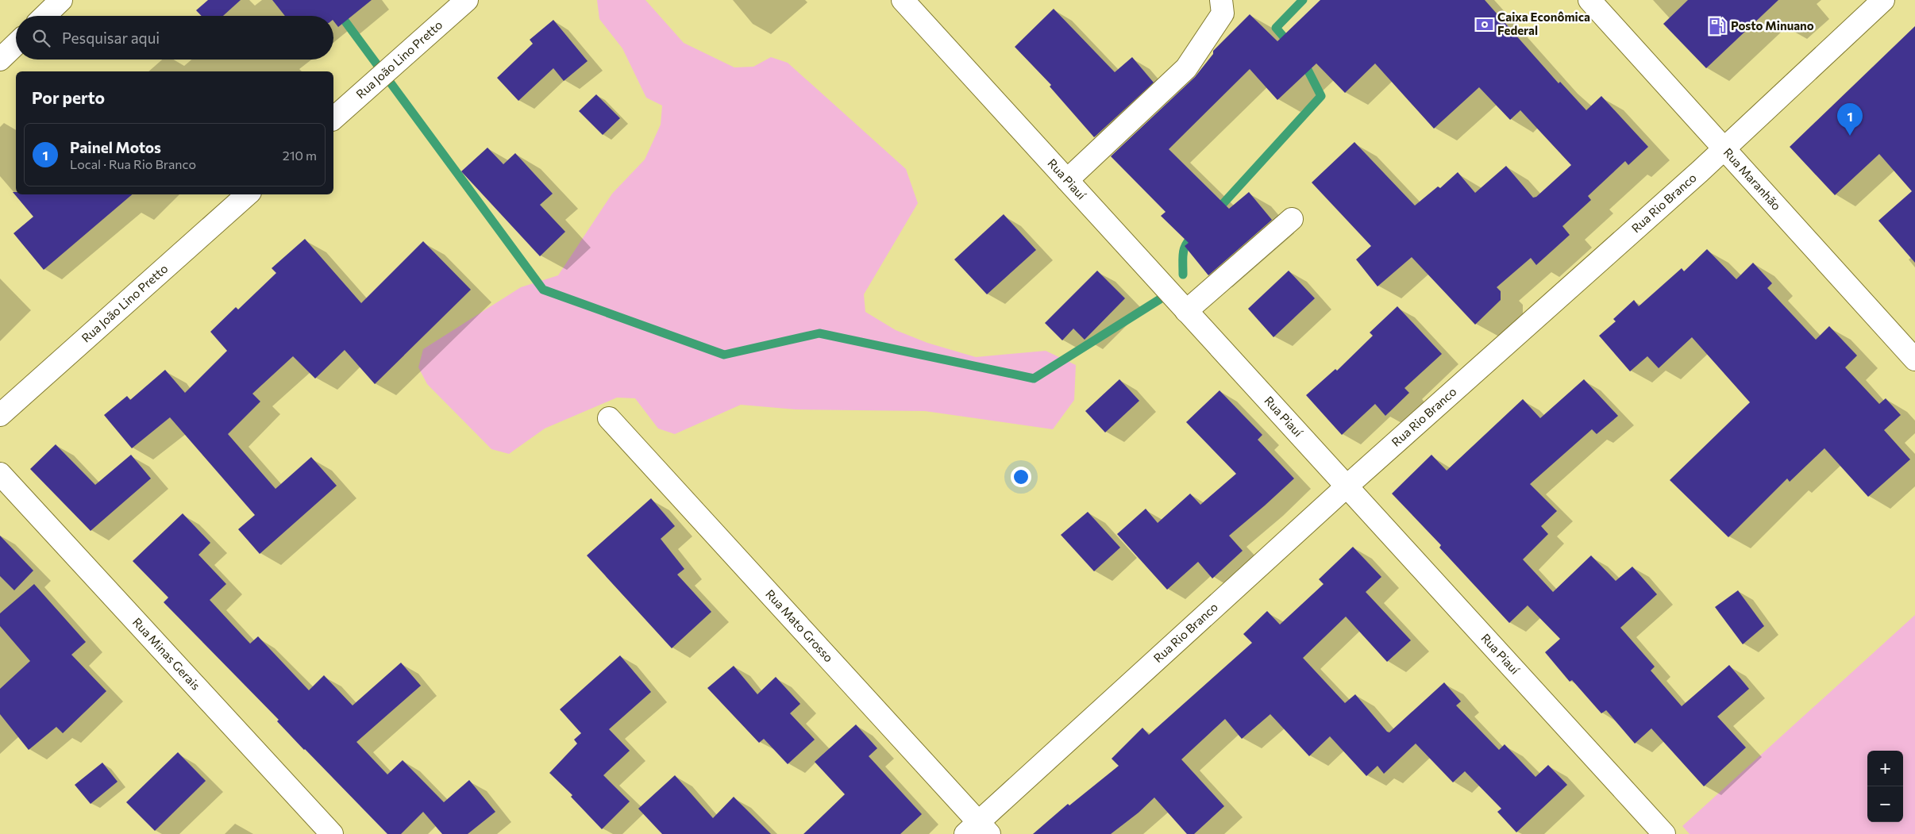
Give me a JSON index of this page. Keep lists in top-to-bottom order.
{
  "streets": {
    "main road": [
      "Rua João Lino Pretto",
      "Rua Maranhão",
      "Rua Piauí",
      "Rua Rio Branco",
      "Rua Mato Grosso",
      "Rua Minas Gerais"
    ]
  },
  "crossings": [
    ["Rua Maranhão", "Rua Rio Branco"],
    ["Rua Piauí", "Rua Rio Branco"],
    ["Rua Rio Branco", "Rua Mato Grosso"]
  ],
  "places": {
    "bank": ["Caixa Econômica Federal"],
    "fuel station": ["Posto Minuano"]
  },
  "page": {
    "search": "Pesquisar aqui",
    "heading": "Por perto",
    "pins": "1",
    "list": [
      {
        "mark": "1",
        "name": "Painel Motos",
        "note": "Local · Rua Rio Branco",
        "value": "210 m"
      }
    ],
    "map_buttons": ["+", "−"]
  }
}
